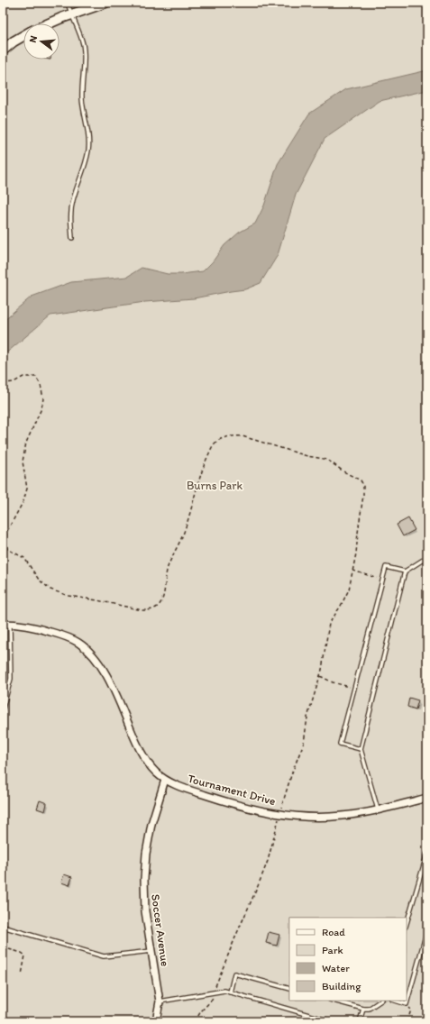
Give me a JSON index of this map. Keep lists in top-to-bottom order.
{
  "streets": {
    "street": ["Tournament Drive", "Soccer Avenue"]
  },
  "crossings": [
    ["Tournament Drive", "Soccer Avenue"]
  ],
  "parks": ["Burns Park"],
  "legend": [
    "Road",
    "Park",
    "Water",
    "Building"
  ],
  "north": "left"
}
